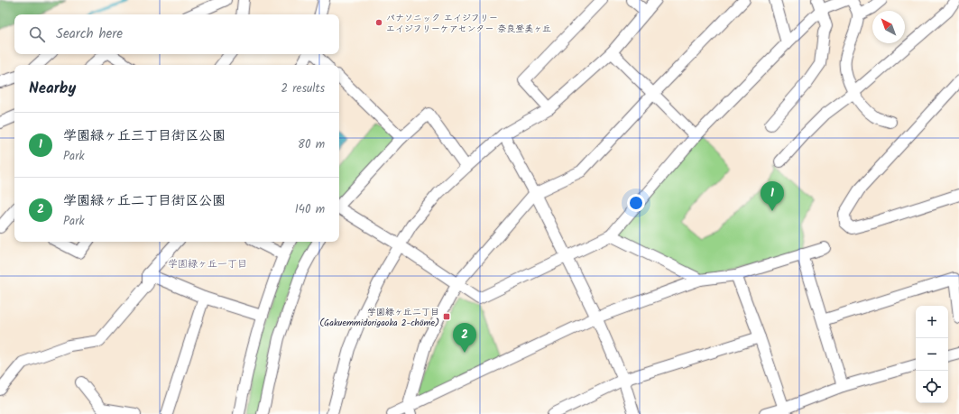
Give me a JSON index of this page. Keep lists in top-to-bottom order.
{
  "districts": ["学園緑ヶ丘一丁目"],
  "places": {
    "other": ["パナソニック エイジフリー エイジフリーケアセンター 奈良登美ヶ丘"],
    "transit": ["学園緑ヶ丘二丁目 (Gakuemmidorigaoka 2-chōme)"]
  },
  "north": "top left",
  "page": {
    "search": "Search here",
    "heading": ["Nearby", "2 results"],
    "list": [
      {
        "mark": "1",
        "name": "学園緑ヶ丘三丁目街区公園",
        "note": "Park",
        "value": "80 m"
      },
      {
        "mark": "2",
        "name": "学園緑ヶ丘二丁目街区公園",
        "note": "Park",
        "value": "140 m"
      }
    ],
    "pins": ["1", "2"],
    "map_buttons": ["+", "−"]
  }
}
